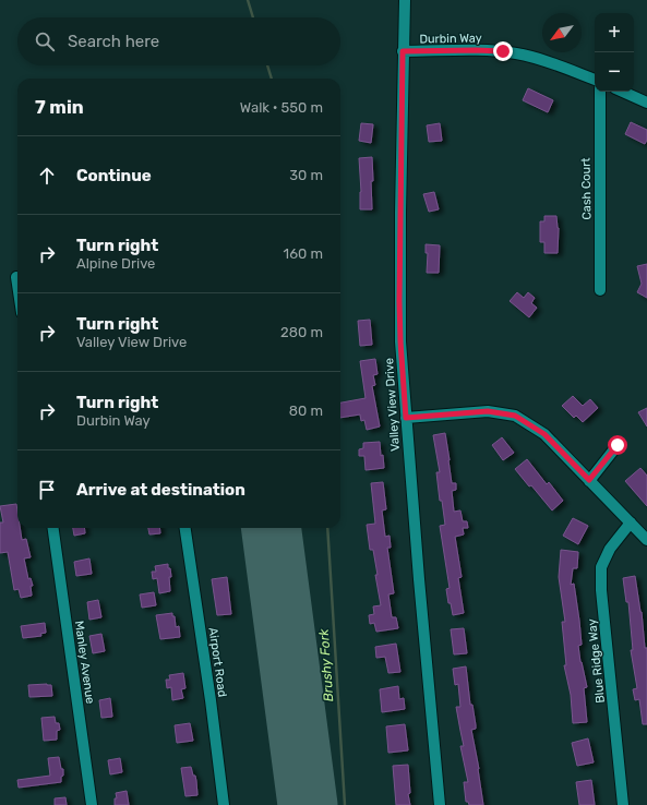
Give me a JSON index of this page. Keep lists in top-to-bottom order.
{
  "streets": {
    "street": [
      "Durbin Way",
      "Cash Court",
      "Valley View Drive",
      "Blue Ridge Way",
      "Manley Avenue",
      "Airport Road"
    ]
  },
  "crossings": [
    ["Durbin Way", "Valley View Drive"]
  ],
  "water": ["Brushy Fork"],
  "north": "bottom left",
  "page": {
    "map_buttons": ["+", "−"],
    "search": "Search here",
    "heading": ["7 min", "Walk · 550 m"],
    "list": [
      ["Continue", "30 m"],
      ["Turn right", "Alpine Drive", "160 m"],
      ["Turn right", "Valley View Drive", "280 m"],
      ["Turn right", "Durbin Way", "80 m"],
      "Arrive at destination"
    ]
  }
}
